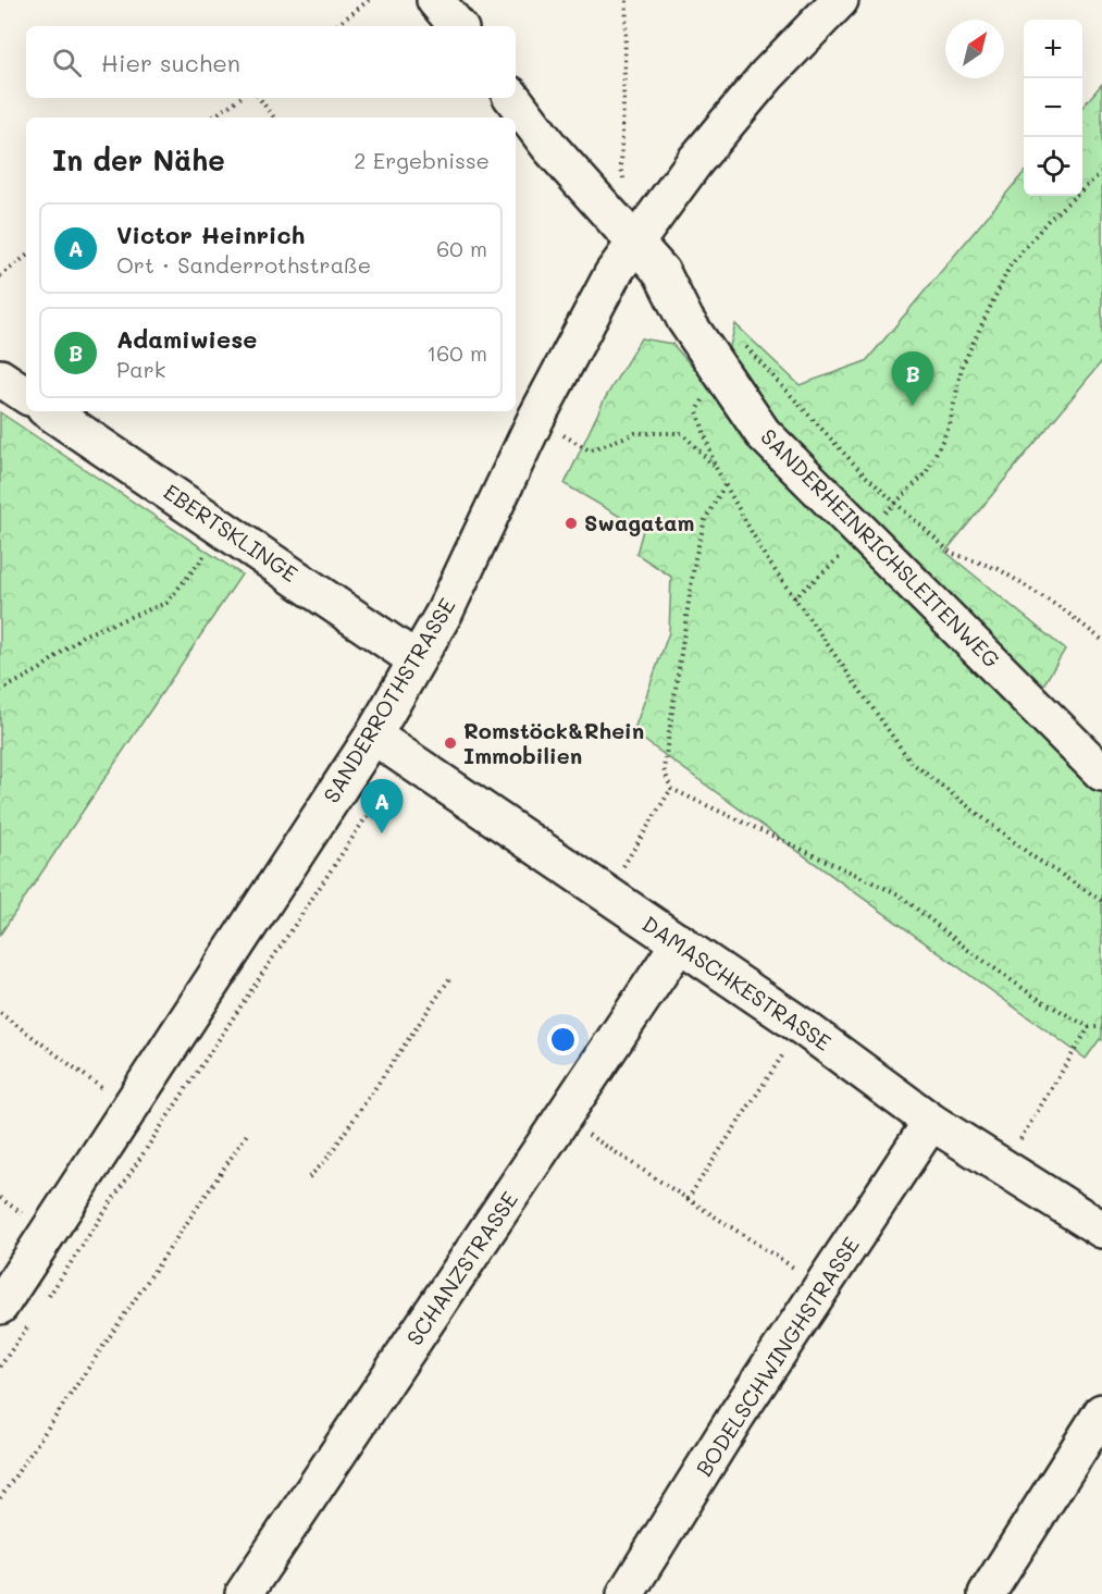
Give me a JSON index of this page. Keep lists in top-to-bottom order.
{
  "streets": {
    "street": [
      "EBERTSKLINGE",
      "SANDERHEINRICHSLEITENWEG",
      "SANDERROTHSTRASSE",
      "DAMASCHKESTRASSE",
      "SCHANZSTRASSE",
      "BODELSCHWINGHSTRASSE"
    ]
  },
  "crossings": [
    ["EBERTSKLINGE", "SANDERROTHSTRASSE"],
    ["SANDERHEINRICHSLEITENWEG", "SANDERROTHSTRASSE"],
    ["SANDERROTHSTRASSE", "DAMASCHKESTRASSE"],
    ["DAMASCHKESTRASSE", "SCHANZSTRASSE"],
    ["DAMASCHKESTRASSE", "BODELSCHWINGHSTRASSE"]
  ],
  "places": ["Swagatam", "Romstöck&Rhein Immobilien"],
  "north": "top right",
  "page": {
    "map_buttons": ["+", "−"],
    "search": "Hier suchen",
    "heading": ["In der Nähe", "2 Ergebnisse"],
    "list": [
      {
        "mark": "A",
        "name": "Victor Heinrich",
        "note": "Ort · Sanderrothstraße",
        "value": "60 m"
      },
      {
        "mark": "B",
        "name": "Adamiwiese",
        "note": "Park",
        "value": "160 m"
      }
    ],
    "pins": ["B", "A"]
  }
}
